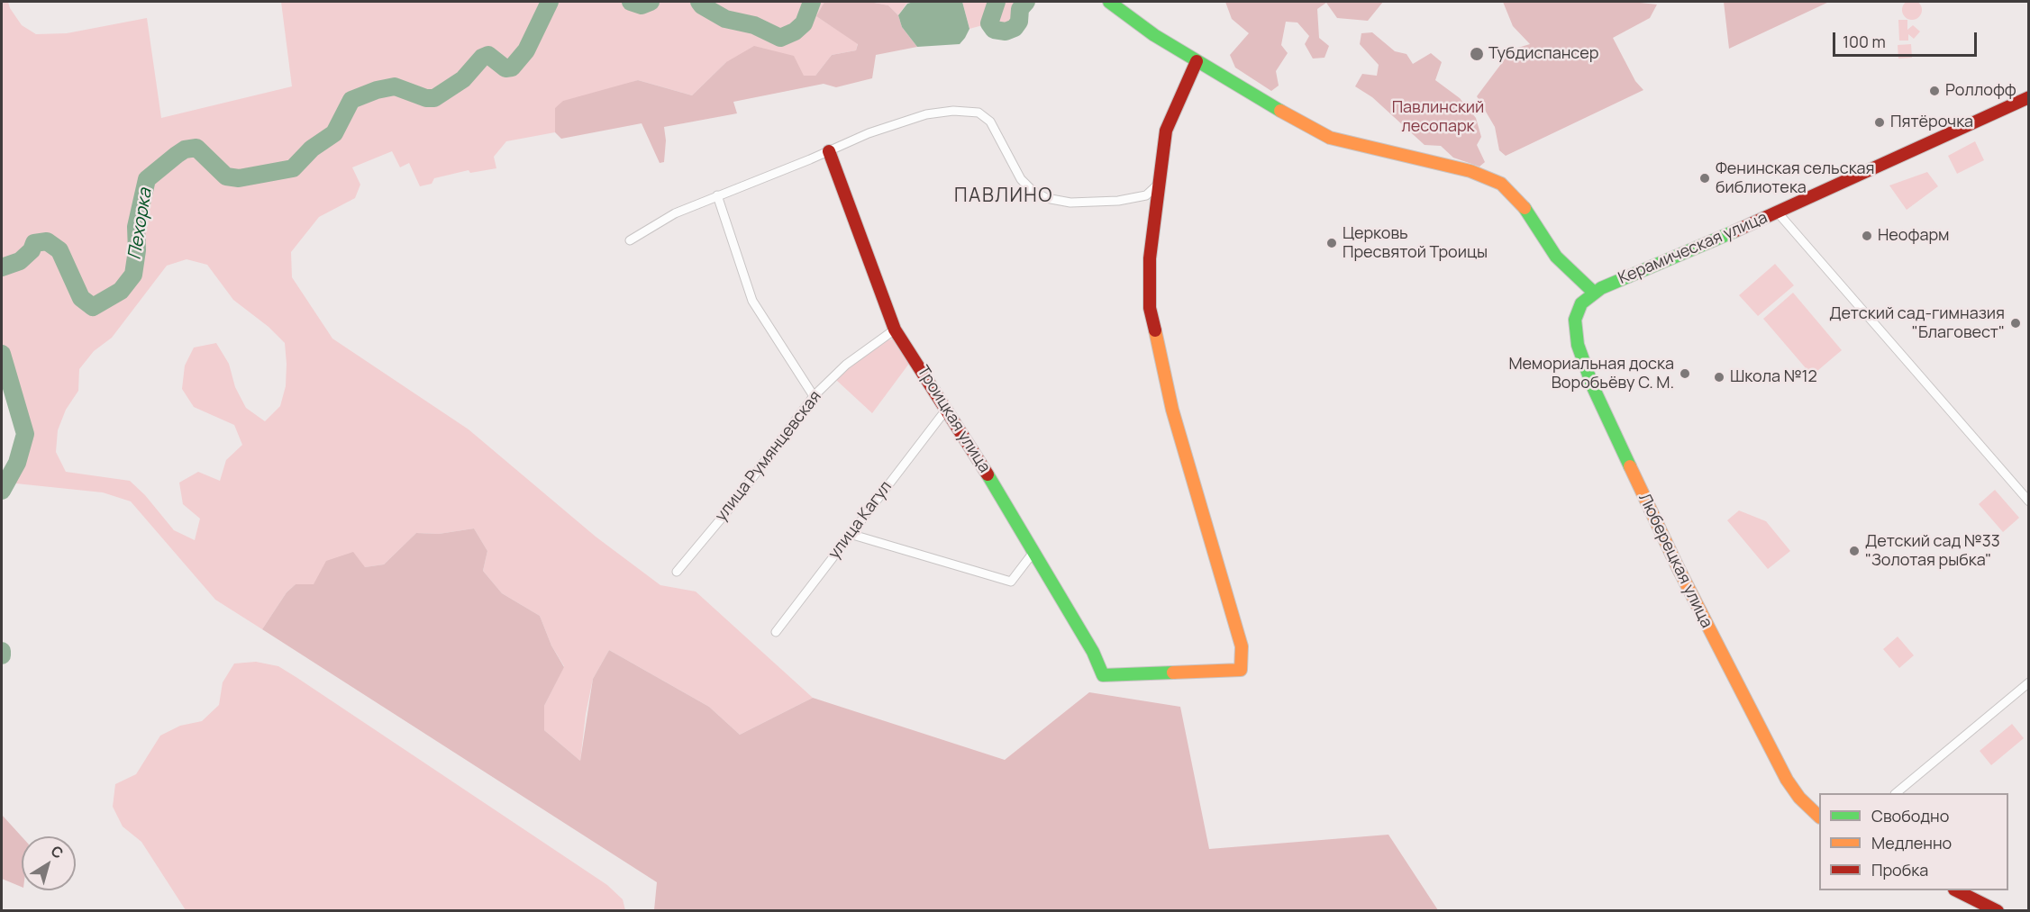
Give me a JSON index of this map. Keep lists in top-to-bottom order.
{
  "streets": {
    "street": [
      "Керамическая улица",
      "Троицкая улица",
      "улица Румянцевская",
      "улица Кагул",
      "Люберецкая улица"
    ]
  },
  "crossings": [
    ["Керамическая улица", "Люберецкая улица"],
    ["Троицкая улица", "улица Румянцевская"],
    ["Троицкая улица", "улица Кагул"]
  ],
  "districts": ["ПАВЛИНО"],
  "water": ["Пехорка"],
  "parks": ["Павлинский лесопарк"],
  "places": [
    "Тубдиспансер",
    "Роллофф",
    "Пятёрочка",
    "Фенинская сельская библиотека",
    "Неофарм",
    "Церковь Пресвятой Троицы",
    "Детский сад-гимназия \"Благовест\"",
    "Мемориальная доска Воробьёву С. М.",
    "Школа №12",
    "Детский сад №33 \"Золотая рыбка\""
  ],
  "legend": ["Свободно", "Медленно", "Пробка"],
  "scale_bar": "100 m",
  "north": "top right"
}
